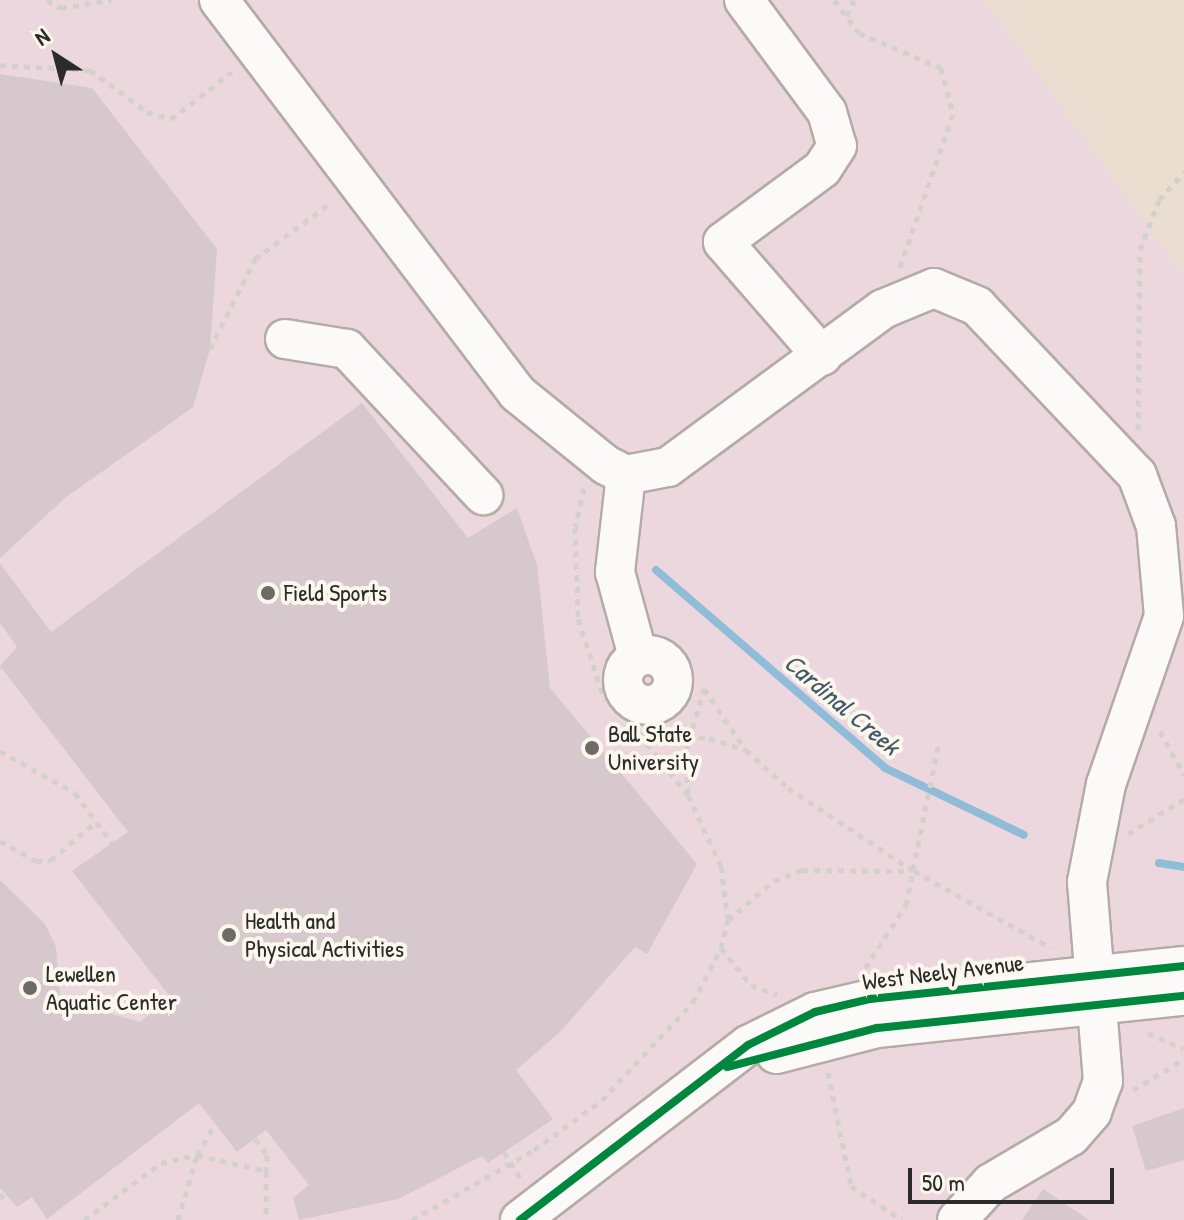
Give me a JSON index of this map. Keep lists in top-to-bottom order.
{
  "streets": {
    "street": ["West Neely Avenue"]
  },
  "water": ["Cardinal Creek"],
  "places": [
    "Field Sports",
    "Ball State University",
    "Health and Physical Activities",
    "Lewellen Aquatic Center"
  ],
  "scale_bar": "50 m",
  "north": "top left"
}
